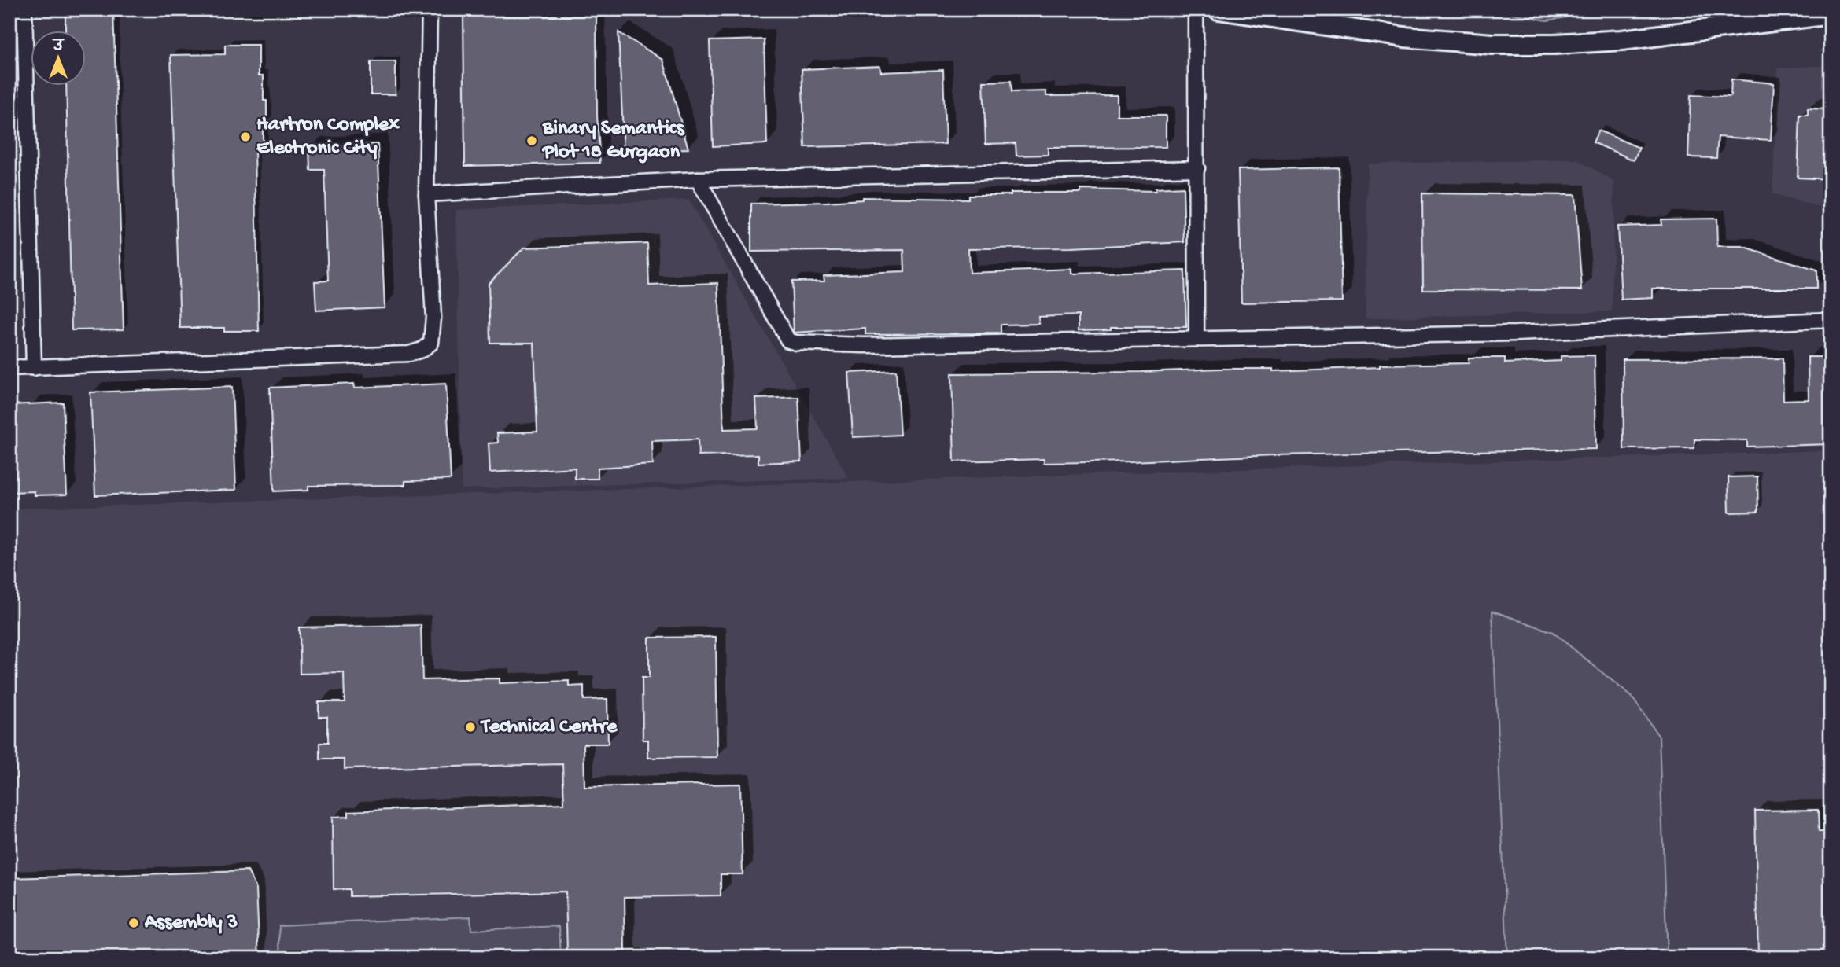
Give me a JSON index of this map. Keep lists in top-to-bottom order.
{
  "places": [
    "Hartron Complex Electronic City",
    "Binary Semantics Plot 18 Gurgaon",
    "Technical Centre",
    "Assembly 3"
  ],
  "north": "top"
}
